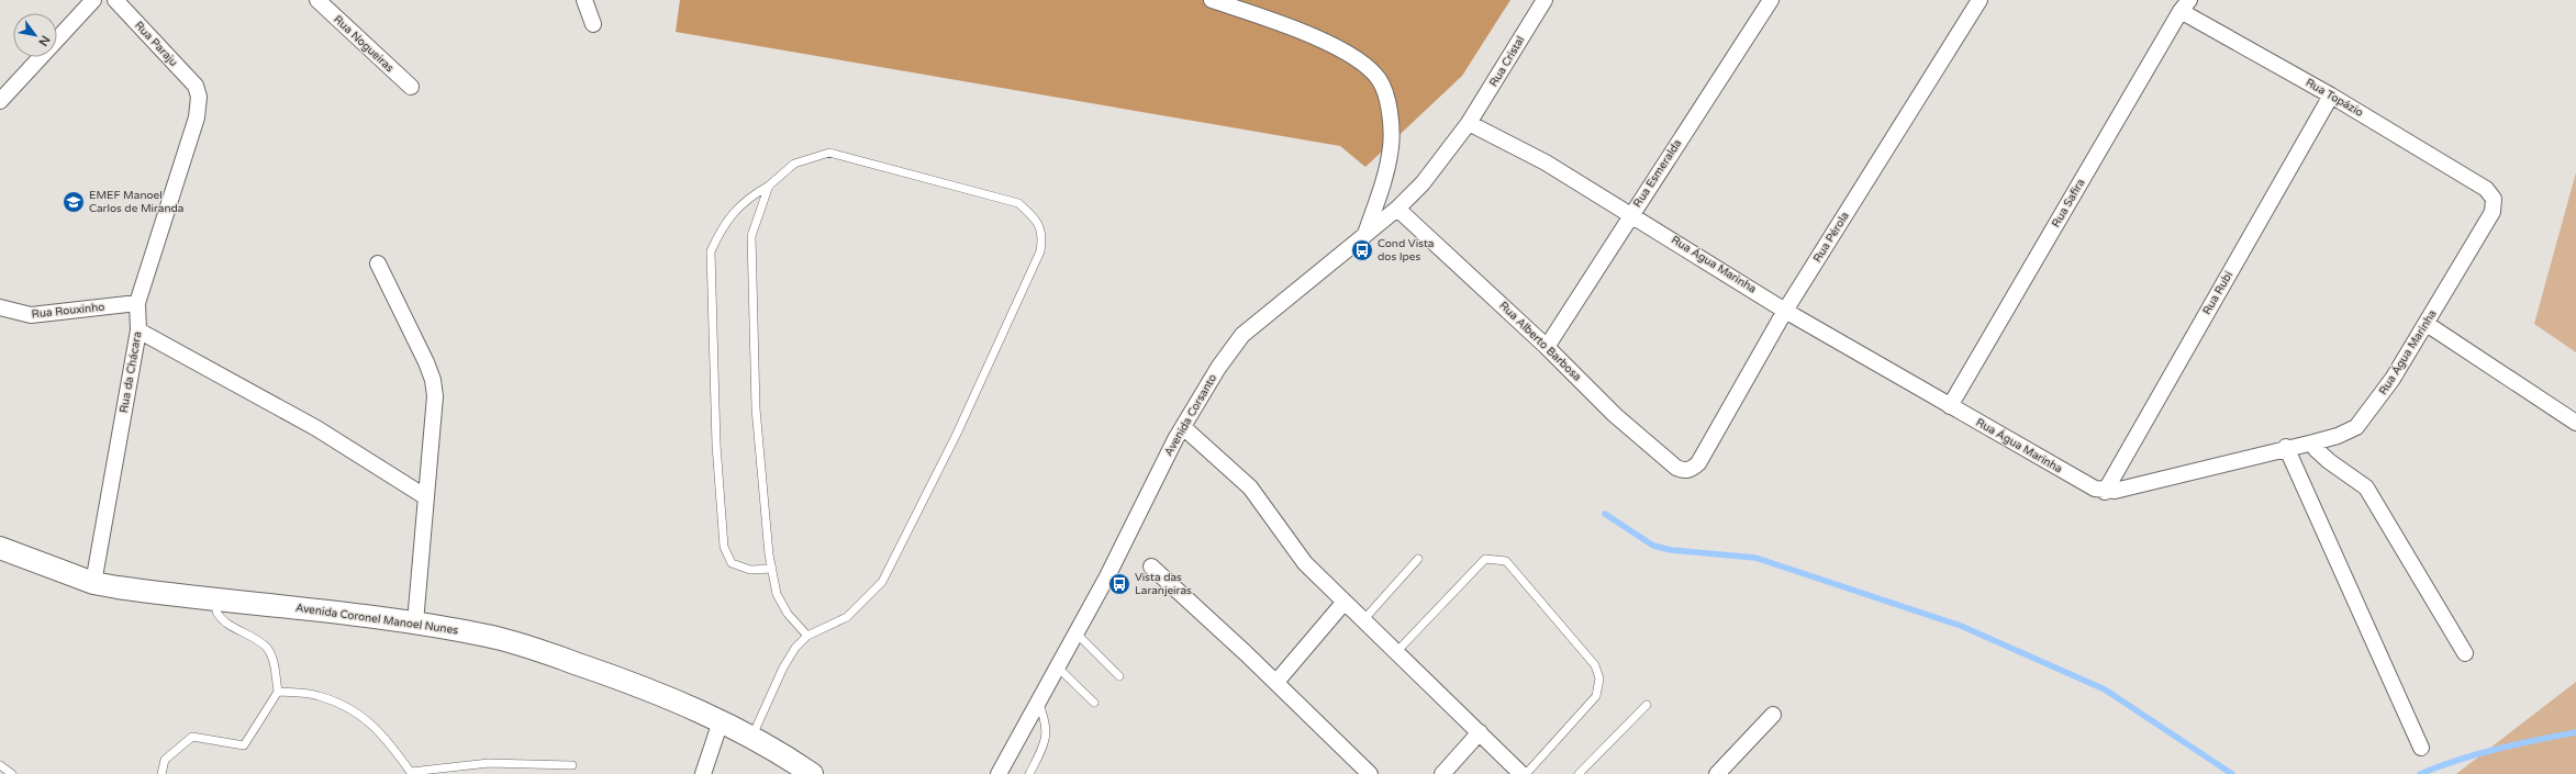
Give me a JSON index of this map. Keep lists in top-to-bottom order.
{
  "streets": {
    "street": [
      "Rua Paraju",
      "Rua Nogueiras",
      "Rua Cristal",
      "Rua Topázio",
      "Rua Esmeralda",
      "Rua Safira",
      "Rua Pérola",
      "Rua Água Marinha",
      "Rua Rubi",
      "Rua Rouxinho",
      "Rua Alberto Barbosa",
      "Rua da Chácara",
      "Avenida Corsanto",
      "Avenida Coronel Manoel Nunes"
    ]
  },
  "crossings": [
    ["Rua Paraju", "Rua da Chácara"],
    ["Rua Cristal", "Rua Água Marinha"],
    ["Rua Cristal", "Avenida Corsanto"],
    ["Rua Topázio", "Rua Safira"],
    ["Rua Topázio", "Rua Água Marinha"],
    ["Rua Topázio", "Rua Rubi"],
    ["Rua Esmeralda", "Rua Água Marinha"],
    ["Rua Esmeralda", "Rua Alberto Barbosa"],
    ["Rua Safira", "Rua Água Marinha"],
    ["Rua Pérola", "Rua Água Marinha"],
    ["Rua Pérola", "Rua Alberto Barbosa"],
    ["Rua Água Marinha", "Rua Rubi"],
    ["Rua Água Marinha", "Avenida Corsanto"],
    ["Rua Rouxinho", "Rua da Chácara"],
    ["Rua Alberto Barbosa", "Avenida Corsanto"],
    ["Rua da Chácara", "Avenida Coronel Manoel Nunes"]
  ],
  "places": {
    "school or university": ["EMEF Manoel Carlos de Miranda"],
    "bus stop": ["Cond Vista dos Ipes", "Vista das Laranjeiras"]
  },
  "north": "bottom right"
}
